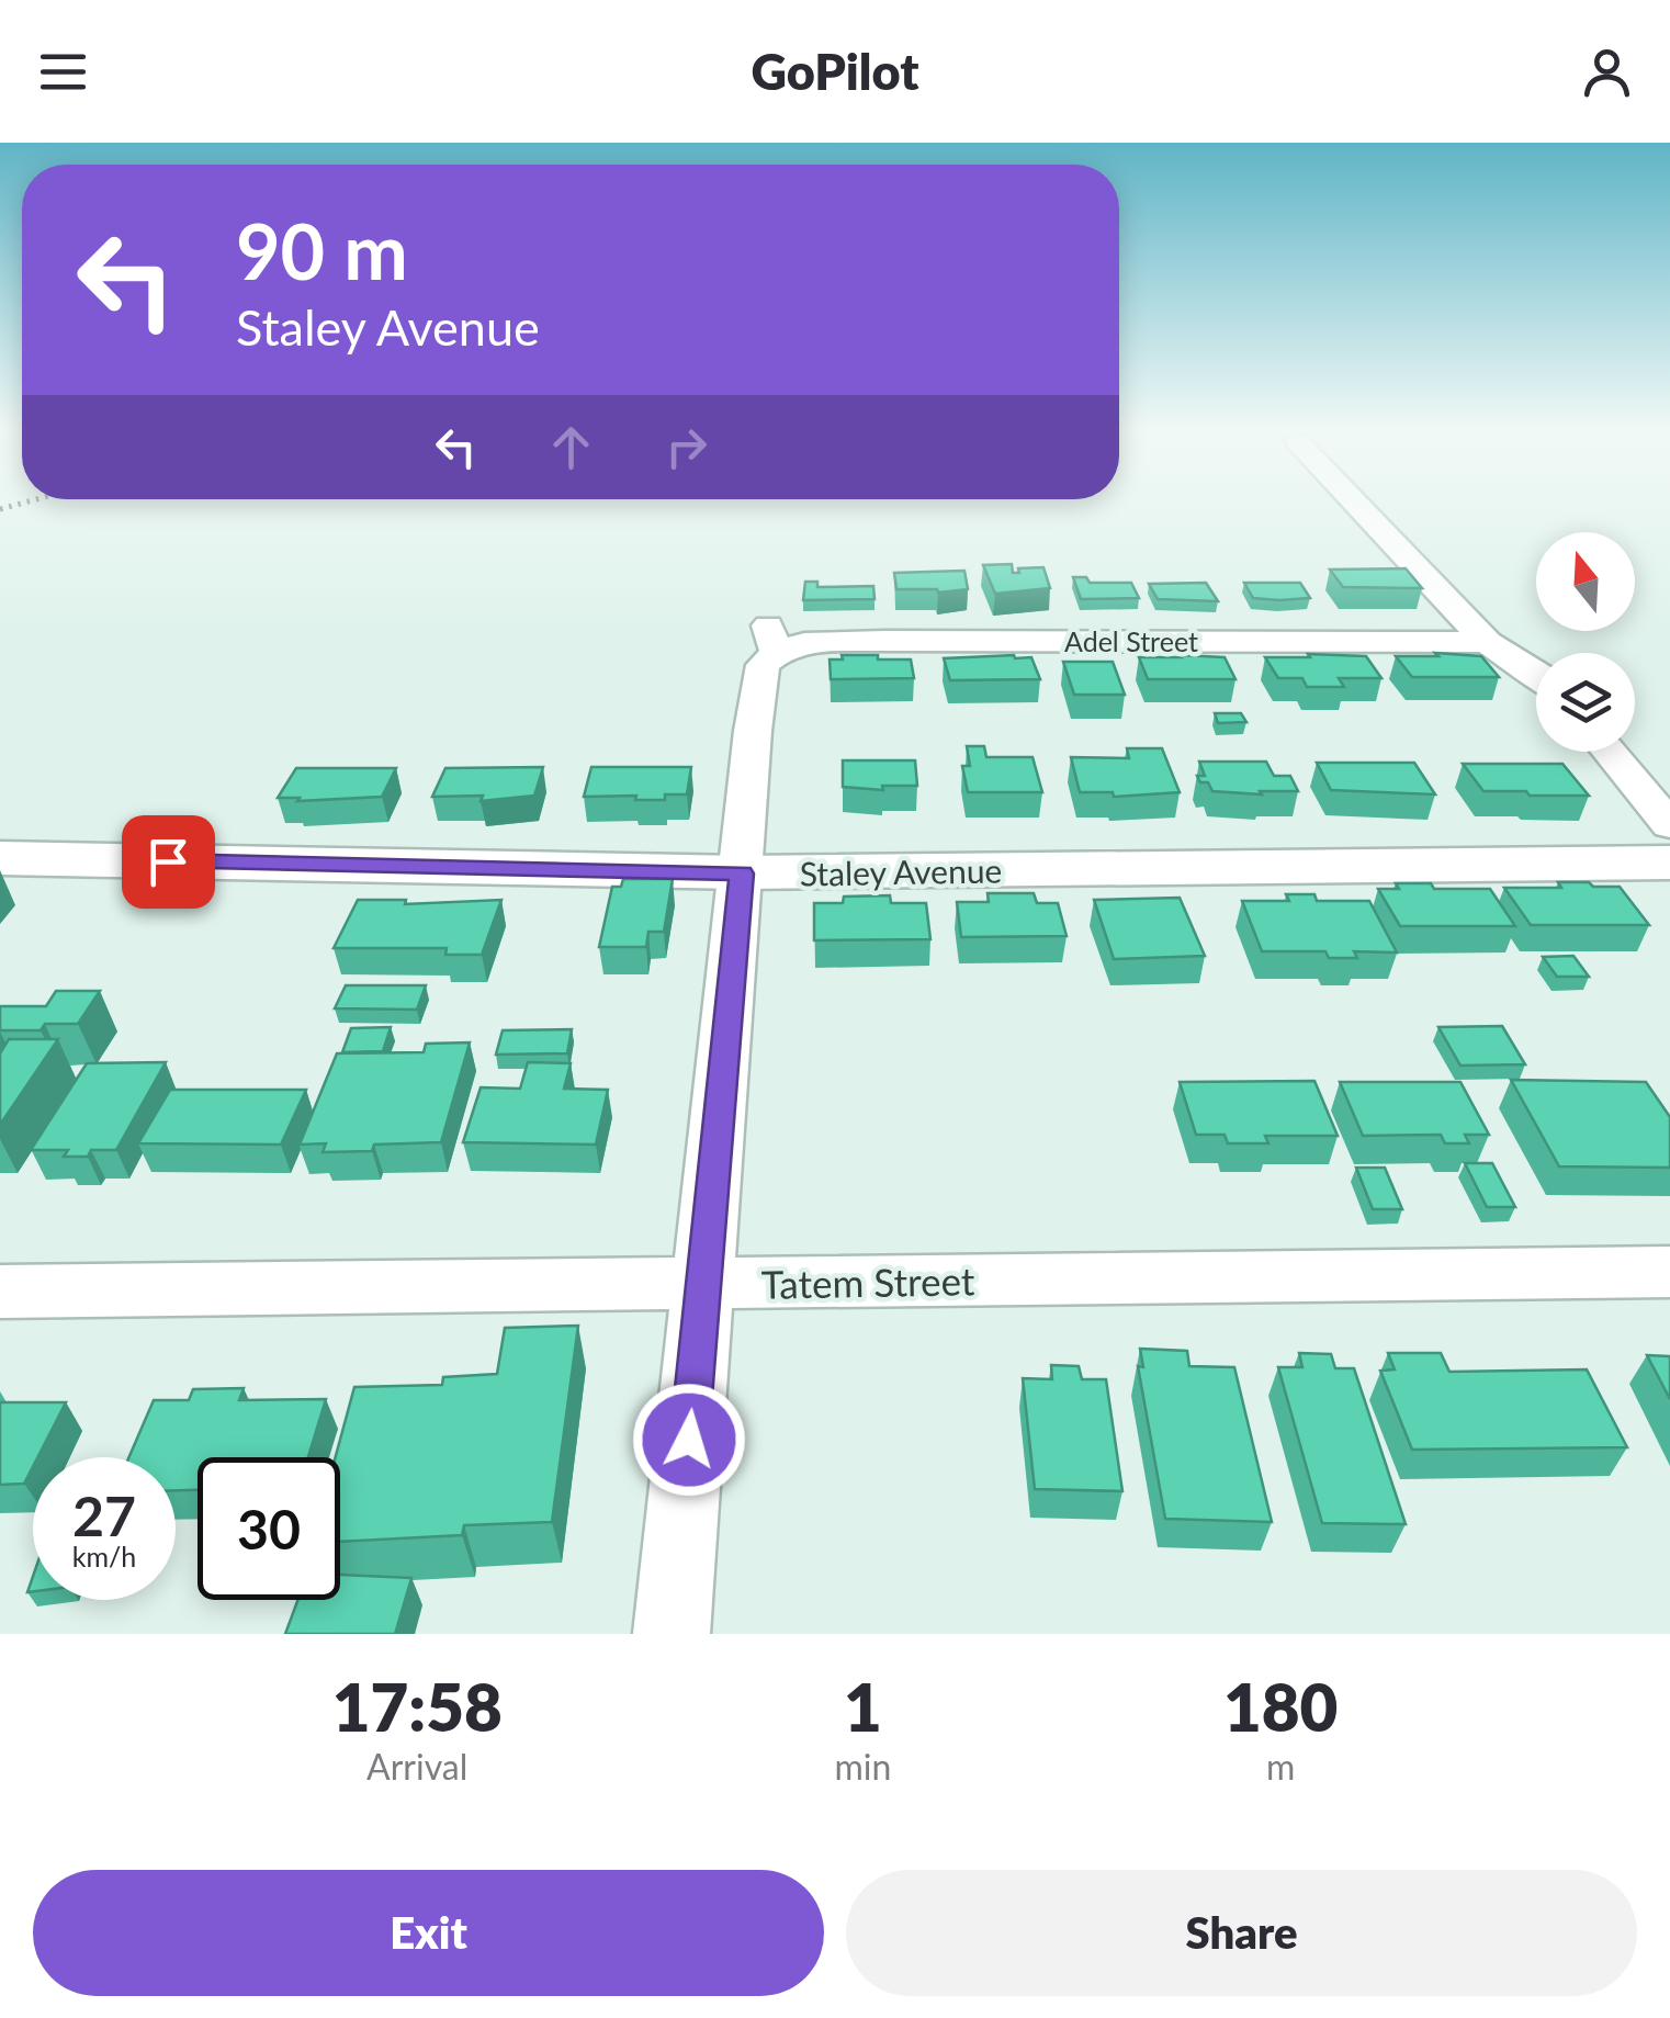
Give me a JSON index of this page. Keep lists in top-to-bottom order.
{
  "streets": {
    "street": ["Adel Street", "Staley Avenue", "Tatem Street"]
  },
  "crossings": [
    ["Adel Street", "Staley Avenue"]
  ],
  "north": "top",
  "page": {
    "header": "GoPilot",
    "turn": ["90 m", "Staley Avenue"],
    "speed": "27 km/h",
    "limit": "30",
    "eta": [
      "17:58",
      "Arrival",
      "1",
      "min",
      "180",
      "m"
    ],
    "buttons": ["Exit", "Share"]
  }
}
